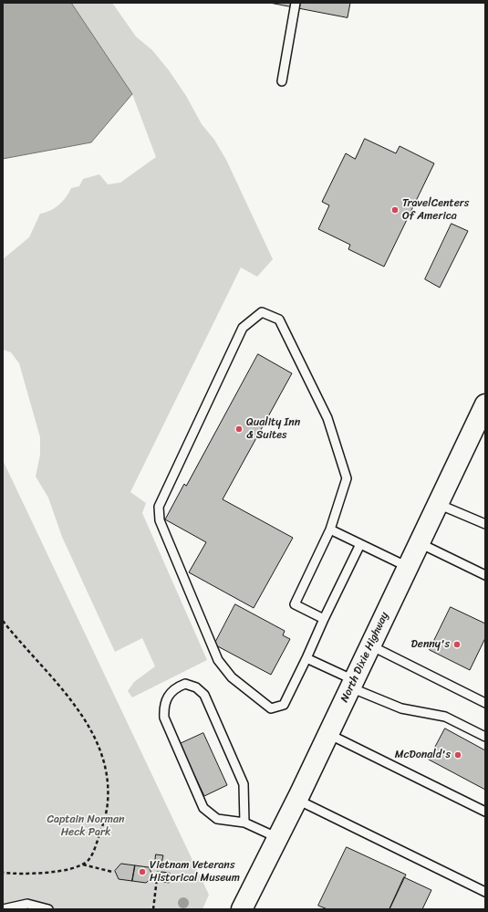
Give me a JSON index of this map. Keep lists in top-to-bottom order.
{
  "streets": {
    "main road": ["North Dixie Highway"]
  },
  "parks": ["Captain Norman Heck Park"],
  "places": [
    "TravelCenters Of America",
    "Quality Inn & Suites",
    "Denny's",
    "McDonald's",
    "Vietnam Veterans Historical Museum"
  ]
}
